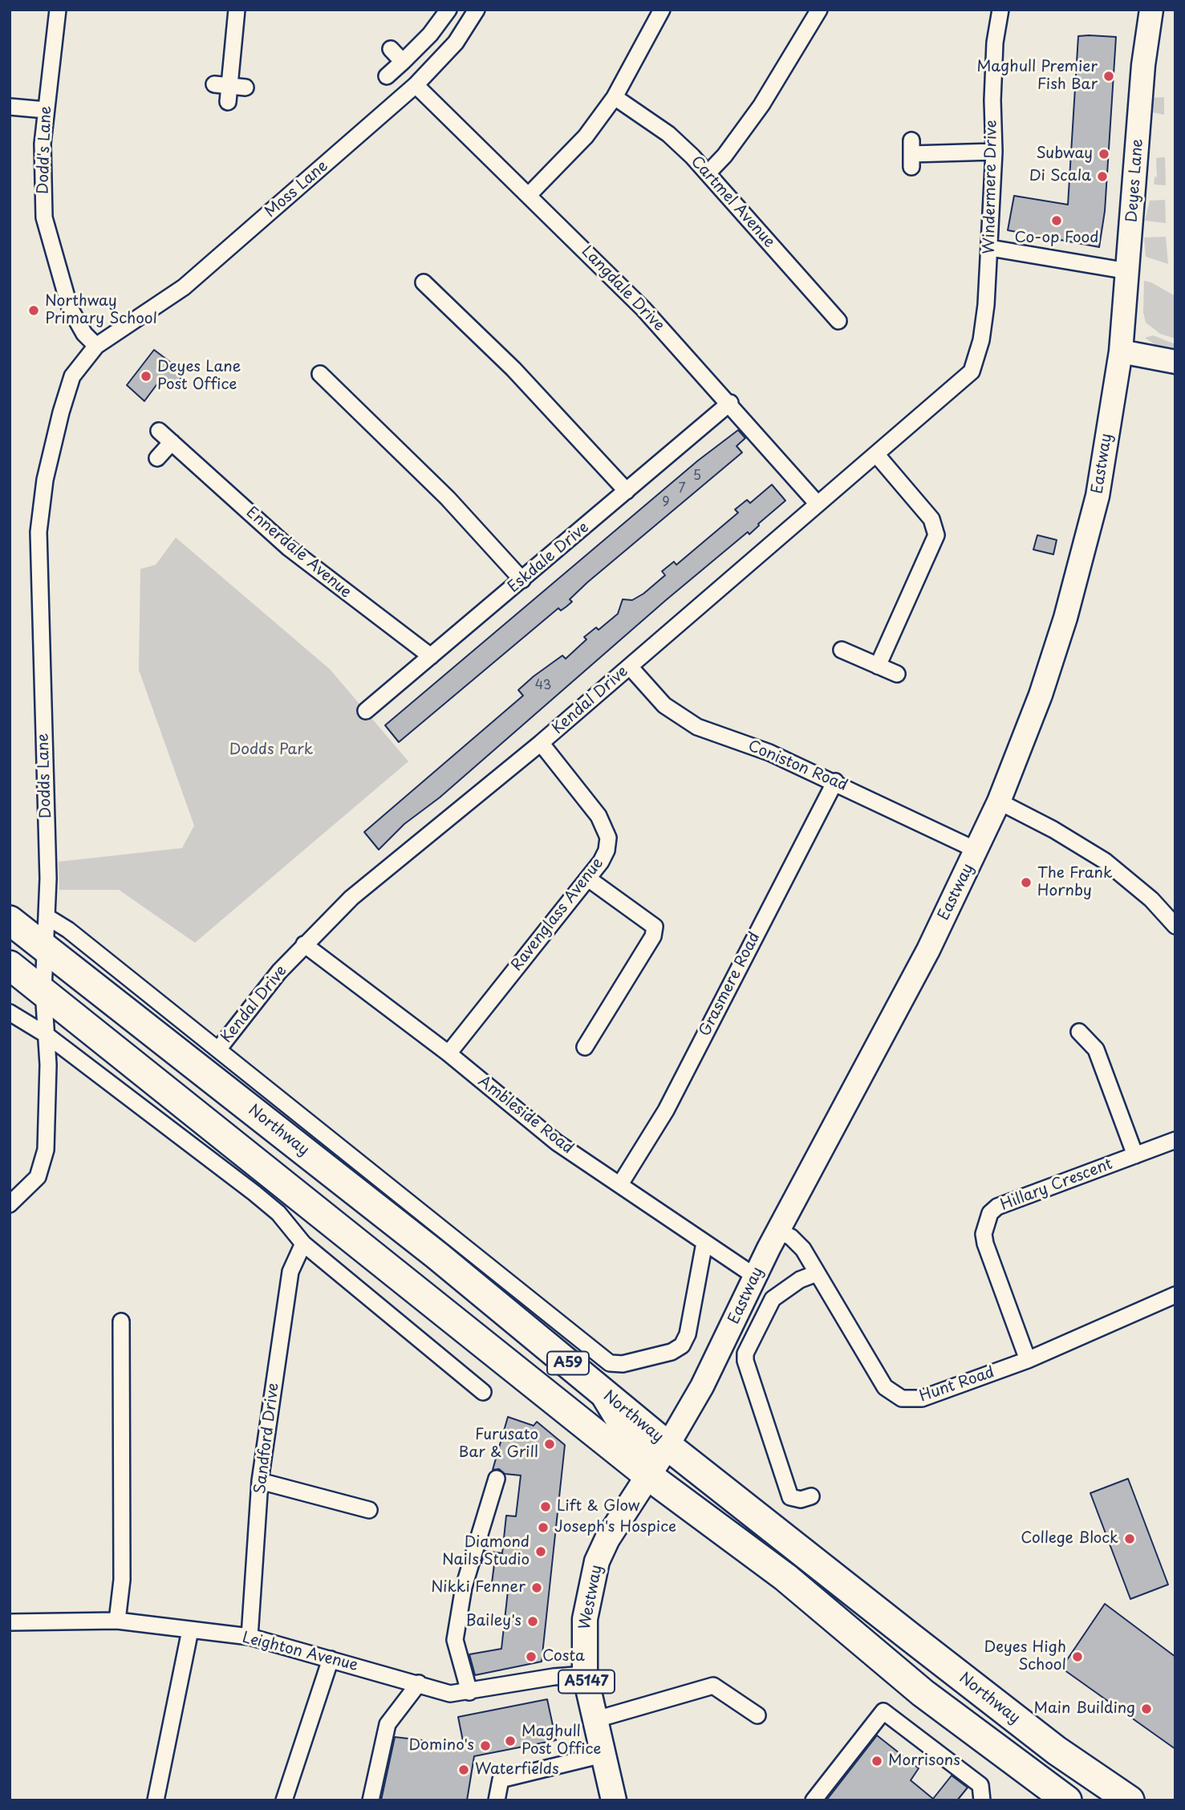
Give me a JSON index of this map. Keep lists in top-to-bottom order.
{
  "streets": {
    "highway": ["Northway", "A59"],
    "main road": ["Westway", "A5147"],
    "street": [
      "Dodd's Lane",
      "Deyes Lane",
      "Windermere Drive",
      "Moss Lane",
      "Cartmel Avenue",
      "Langdale Drive",
      "Eastway",
      "Ennerdale Avenue",
      "Eskdale Drive",
      "Kendal Drive",
      "Coniston Road",
      "Dodds Lane",
      "Ravenglass Avenue",
      "Grasmere Road",
      "Ambleside Road",
      "Hillary Crescent",
      "Hunt Road",
      "Sandford Drive",
      "Leighton Avenue"
    ]
  },
  "crossings": [
    ["Dodd's Lane", "Moss Lane"],
    ["Dodd's Lane", "Dodds Lane"],
    ["Deyes Lane", "Eastway"],
    ["Windermere Drive", "Kendal Drive"],
    ["Moss Lane", "Langdale Drive"],
    ["Moss Lane", "Dodds Lane"],
    ["Langdale Drive", "Eskdale Drive"],
    ["Langdale Drive", "Kendal Drive"],
    ["Eastway", "Coniston Road"],
    ["Eastway", "Ambleside Road"],
    ["Eastway", "Northway"],
    ["Eastway", "Hunt Road"],
    ["Eastway", "Westway"],
    ["Ennerdale Avenue", "Eskdale Drive"],
    ["Kendal Drive", "Coniston Road"],
    ["Kendal Drive", "Ravenglass Avenue"],
    ["Kendal Drive", "Ambleside Road"],
    ["Kendal Drive", "Northway"],
    ["Coniston Road", "Grasmere Road"],
    ["Dodds Lane", "Northway"],
    ["Dodds Lane", "A59"],
    ["Ravenglass Avenue", "Ambleside Road"],
    ["Grasmere Road", "Ambleside Road"],
    ["Ambleside Road", "Northway"],
    ["Northway", "Westway"],
    ["Hillary Crescent", "Hunt Road"],
    ["A59", "Westway"],
    ["Sandford Drive", "Leighton Avenue"],
    ["Westway", "Leighton Avenue"]
  ],
  "parks": ["Dodds Park"],
  "places": [
    "Maghull Premier Fish Bar",
    "Subway",
    "Di Scala",
    "Co-op Food",
    "Northway Primary School",
    "Deyes Lane Post Office",
    "The Frank Hornby",
    "Furusato Bar & Grill",
    "Lift & Glow",
    "Joseph's Hospice",
    "College Block",
    "Diamond Nails Studio",
    "Nikki Fenner",
    "Bailey's",
    "Costa",
    "Deyes High School",
    "Main Building",
    "Maghull Post Office",
    "Domino's",
    "Morrisons",
    "Waterfields"
  ],
  "house_numbers": [
    "5",
    "7",
    "9",
    "43"
  ]
}
